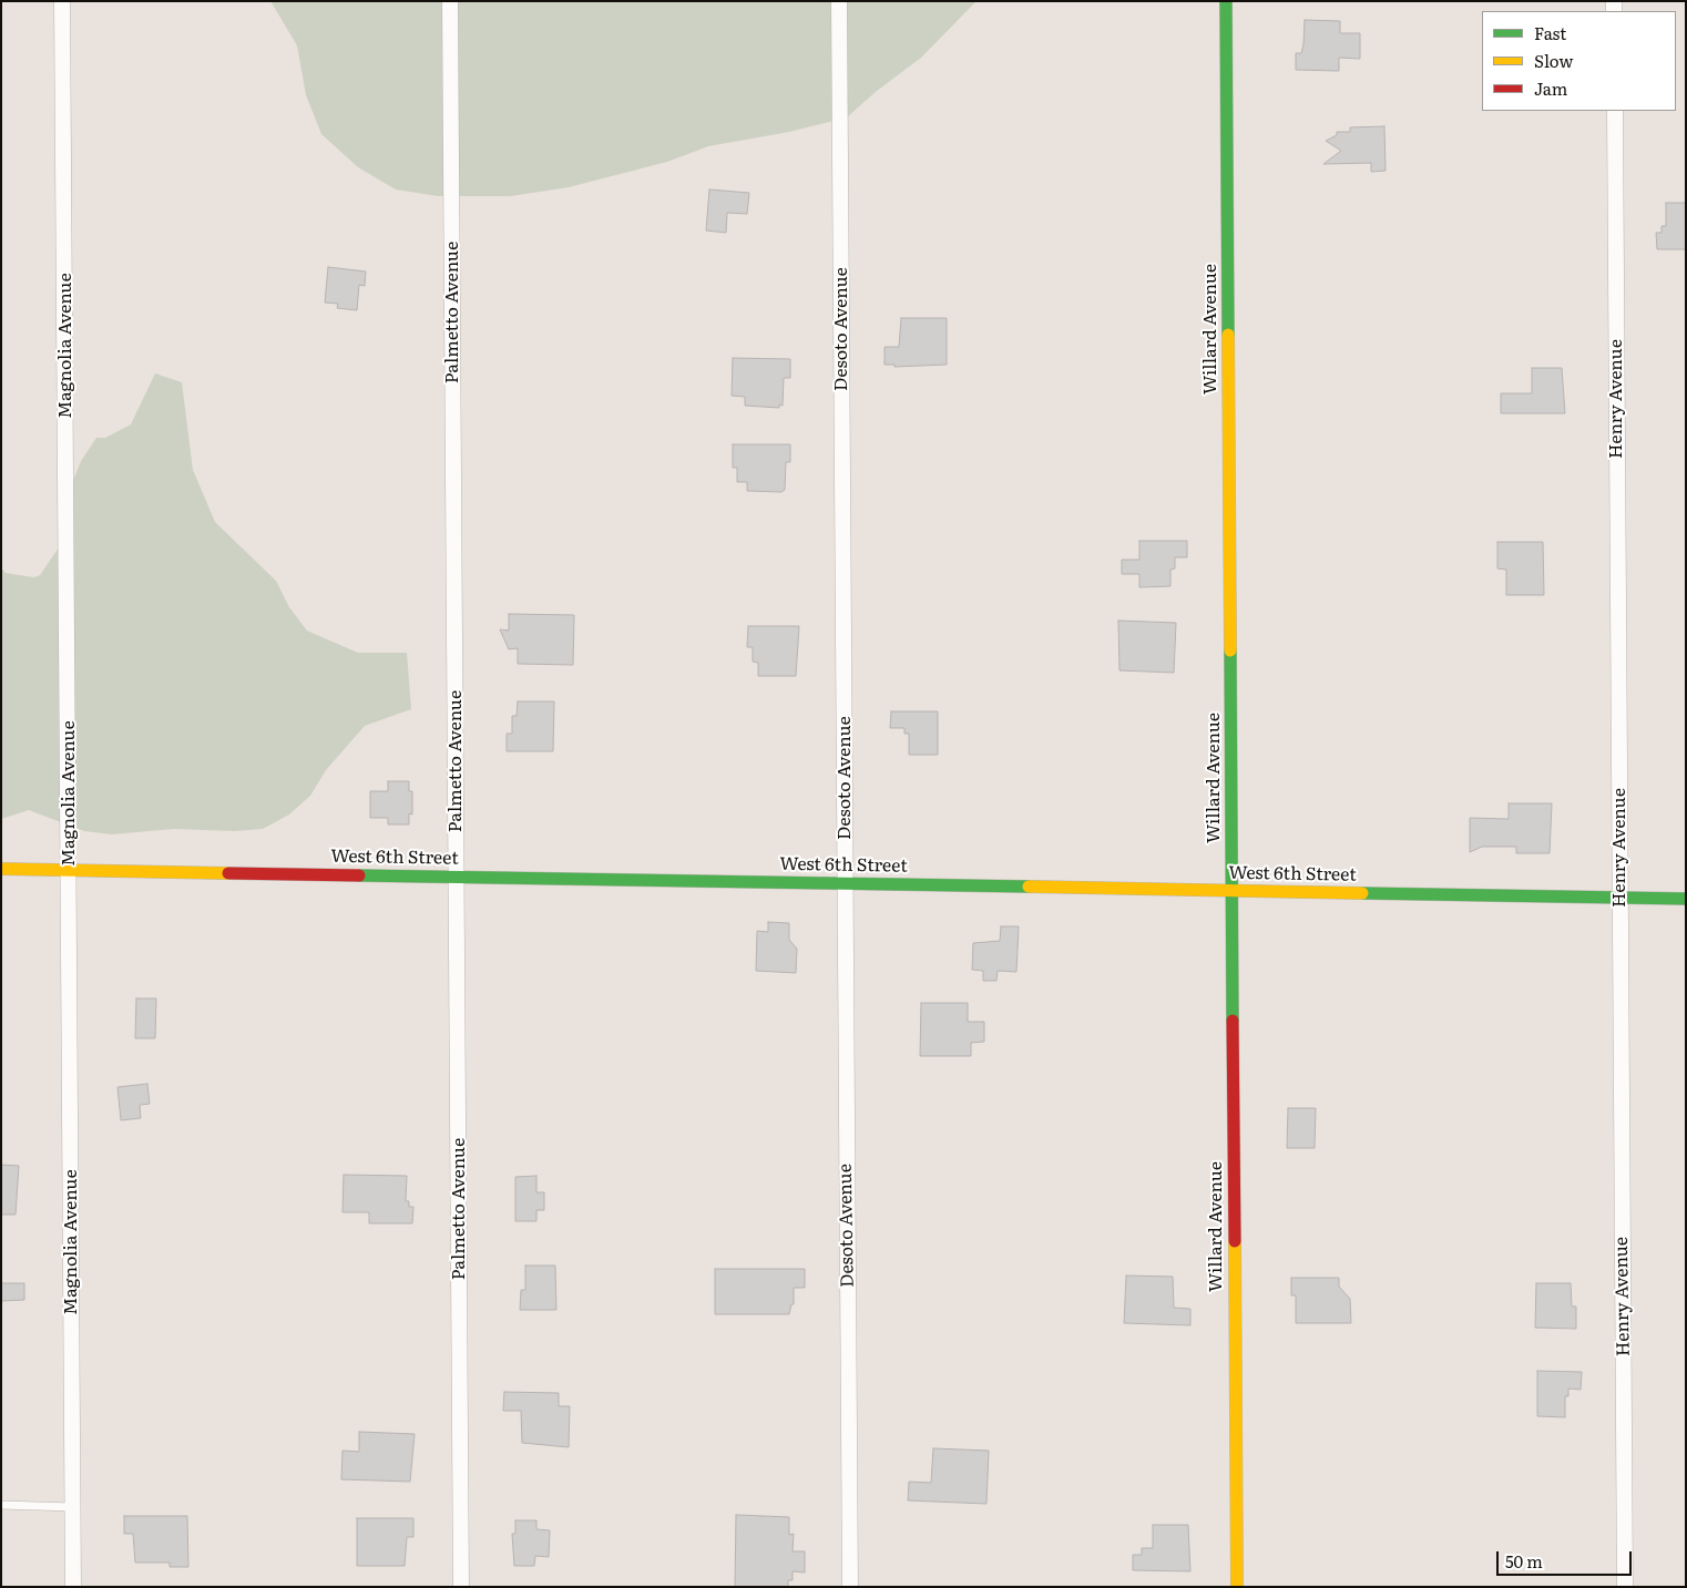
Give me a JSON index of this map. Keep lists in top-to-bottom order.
{
  "streets": {
    "street": [
      "Palmetto Avenue",
      "Desoto Avenue",
      "Willard Avenue",
      "Magnolia Avenue",
      "Henry Avenue",
      "West 6th Street"
    ]
  },
  "crossings": [
    ["Palmetto Avenue", "West 6th Street"],
    ["Desoto Avenue", "West 6th Street"],
    ["Willard Avenue", "West 6th Street"],
    ["Magnolia Avenue", "West 6th Street"],
    ["Henry Avenue", "West 6th Street"]
  ],
  "legend": ["Fast", "Slow", "Jam"],
  "scale_bar": "50 m"
}
